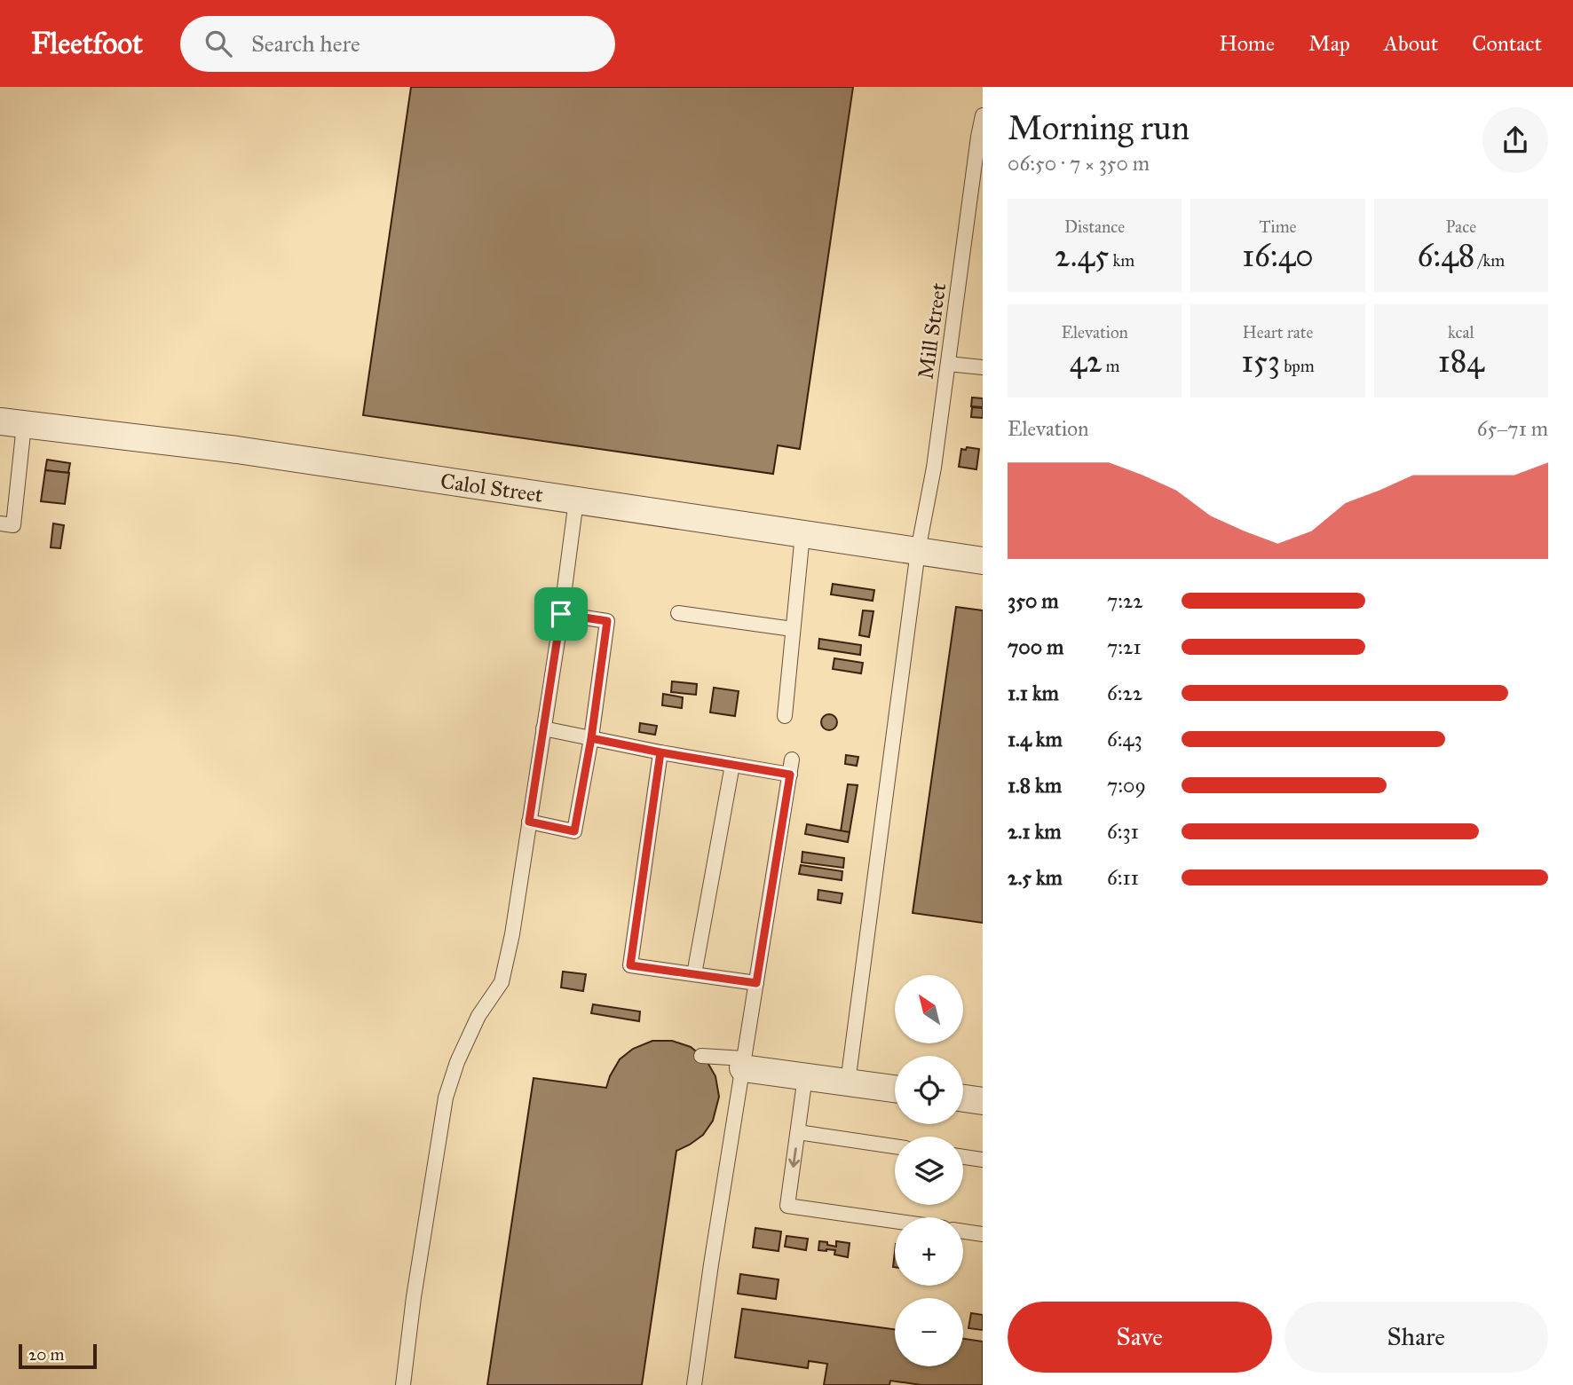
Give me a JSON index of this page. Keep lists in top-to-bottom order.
{
  "streets": {
    "street": ["Calol Street"],
    "lane": ["Mill Street"]
  },
  "crossings": [
    ["Mill Street", "Calol Street"]
  ],
  "scale_bar": "20 m",
  "north": "top left",
  "page": {
    "header": "Fleetfoot",
    "search": "Search here",
    "nav": [
      "Home",
      "Map",
      "About",
      "Contact"
    ],
    "heading": ["Morning run", "06:50 · 7 × 350 m"],
    "stats": [
      ["Distance", "2.45 km"],
      ["Time", "16:40"],
      ["Pace", "6:48 /km"],
      ["Elevation", "42 m"],
      ["Heart rate", "153 bpm"],
      ["kcal", "184"]
    ],
    "chart": ["Elevation", "65–71 m"],
    "list": [
      {
        "name": "350 m",
        "note": "7:22"
      },
      {
        "name": "700 m",
        "note": "7:21"
      },
      {
        "name": "1.1 km",
        "note": "6:22"
      },
      {
        "name": "1.4 km",
        "note": "6:43"
      },
      {
        "name": "1.8 km",
        "note": "7:09"
      },
      {
        "name": "2.1 km",
        "note": "6:31"
      },
      {
        "name": "2.5 km",
        "note": "6:11"
      }
    ],
    "map_buttons": ["+", "−"],
    "buttons": ["Save", "Share"],
    "scale": "20 m"
  }
}
